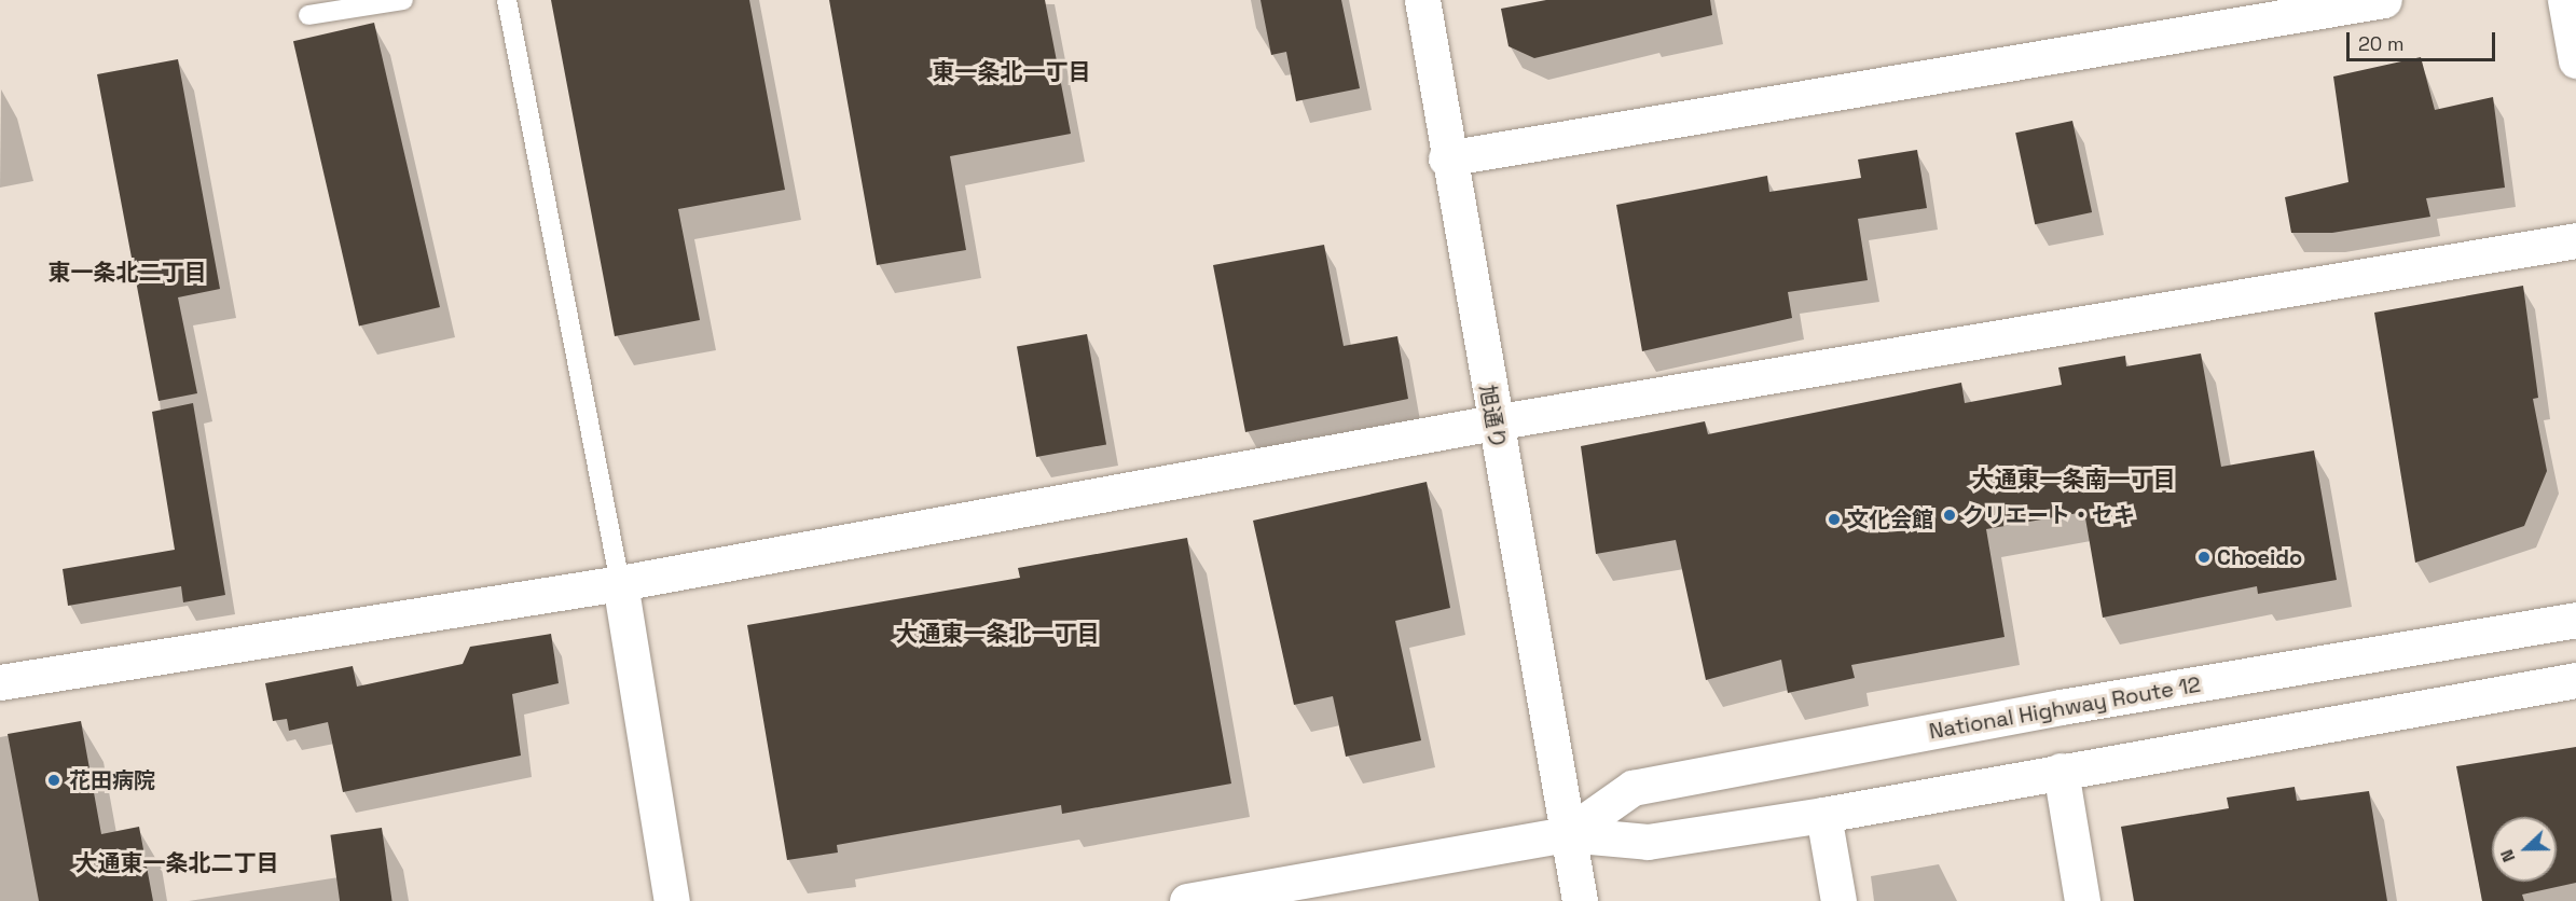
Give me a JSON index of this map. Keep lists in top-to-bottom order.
{
  "streets": {
    "main road": ["旭通り", "National Highway Route 12"]
  },
  "crossings": [
    ["旭通り", "National Highway Route 12"]
  ],
  "districts": [
    "東一条北一丁目",
    "東一条北二丁目",
    "大通東一条南一丁目",
    "大通東一条北一丁目",
    "大通東一条北二丁目"
  ],
  "places": [
    "クリエート・セキ",
    "文化会館",
    "Choeido",
    "花田病院"
  ],
  "scale_bar": "20 m",
  "north": "left"
}
